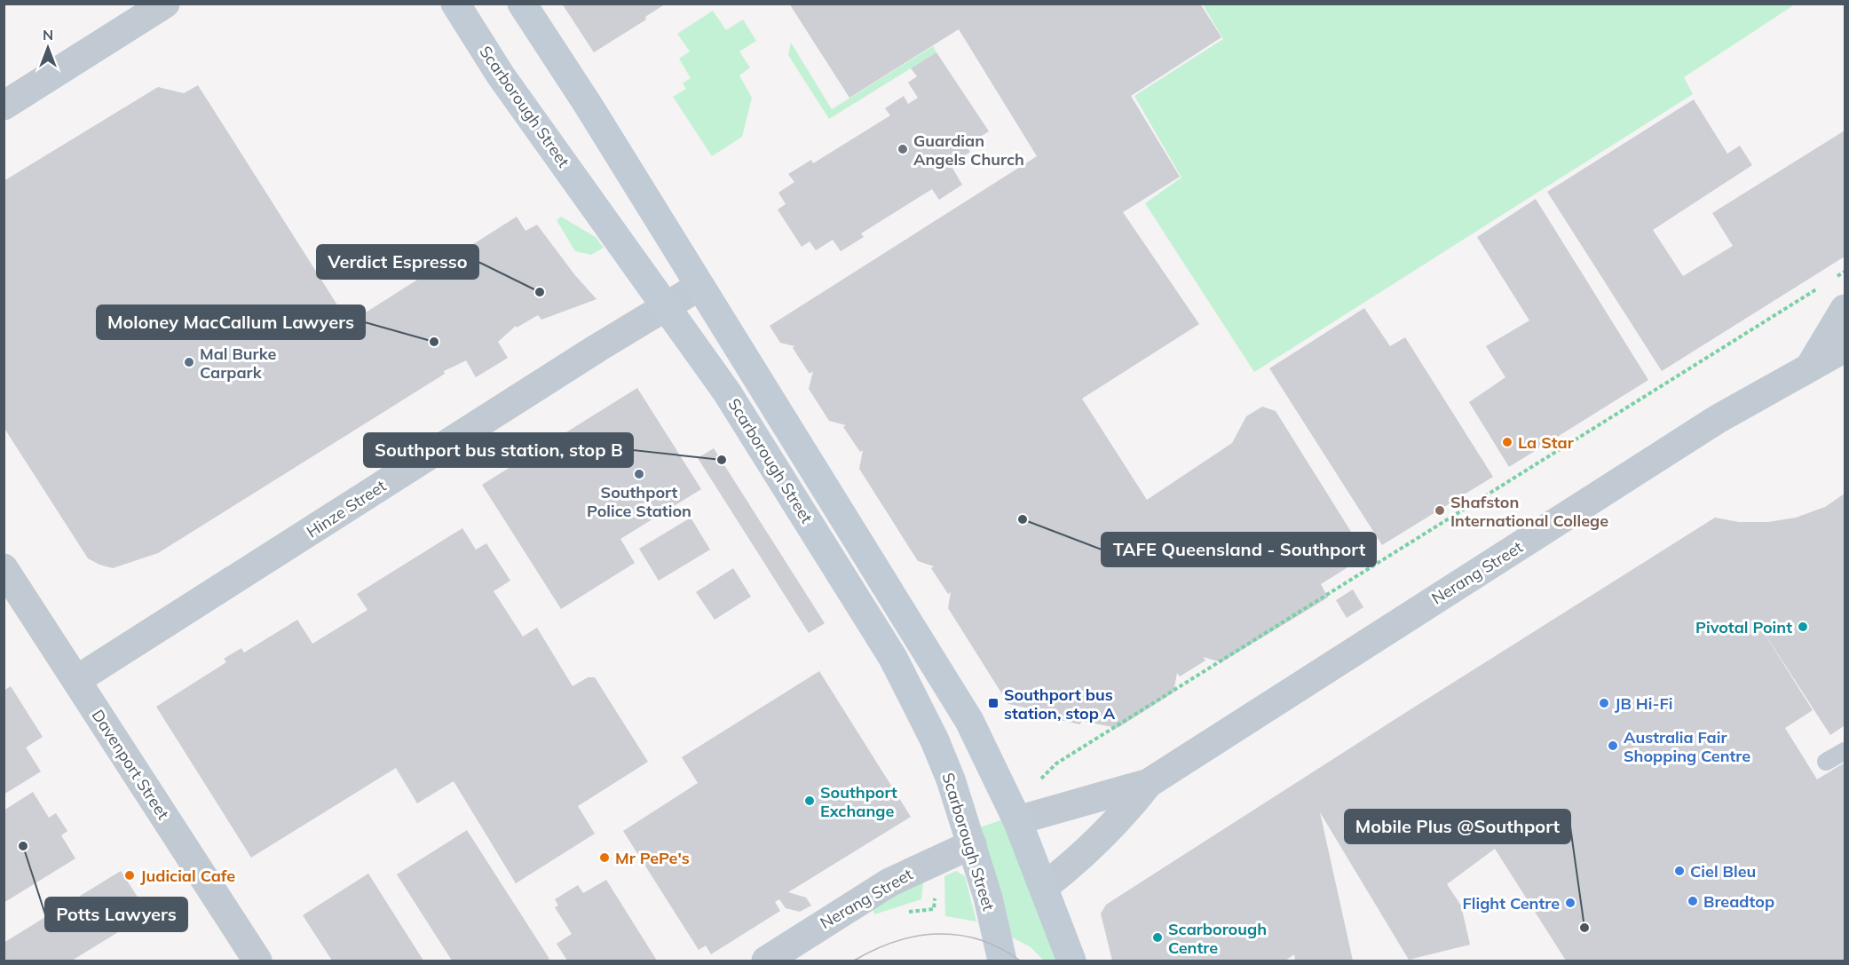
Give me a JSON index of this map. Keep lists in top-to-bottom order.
{
  "streets": {
    "main road": ["Scarborough Street"],
    "street": ["Hinze Street", "Nerang Street", "Davenport Street"]
  },
  "crossings": [
    ["Scarborough Street", "Hinze Street"],
    ["Scarborough Street", "Nerang Street"],
    ["Hinze Street", "Davenport Street"]
  ],
  "places": {
    "other": [
      "Guardian Angels Church",
      "Verdict Espresso",
      "Moloney MacCallum Lawyers",
      "Mal Burke Carpark",
      "La Star",
      "Southport bus station, stop B",
      "Southport Police Station",
      "Shafston International College",
      "TAFE Queensland - Southport",
      "Pivotal Point",
      "JB Hi-Fi",
      "Australia Fair Shopping Centre",
      "Southport Exchange",
      "Potts Lawyers",
      "Mr PePe's",
      "Ciel Bleu",
      "Judicial Cafe",
      "Breadtop",
      "Flight Centre",
      "Mobile Plus @Southport",
      "Scarborough Centre"
    ],
    "transit": ["Southport bus station, stop A"]
  },
  "north": "top"
}
